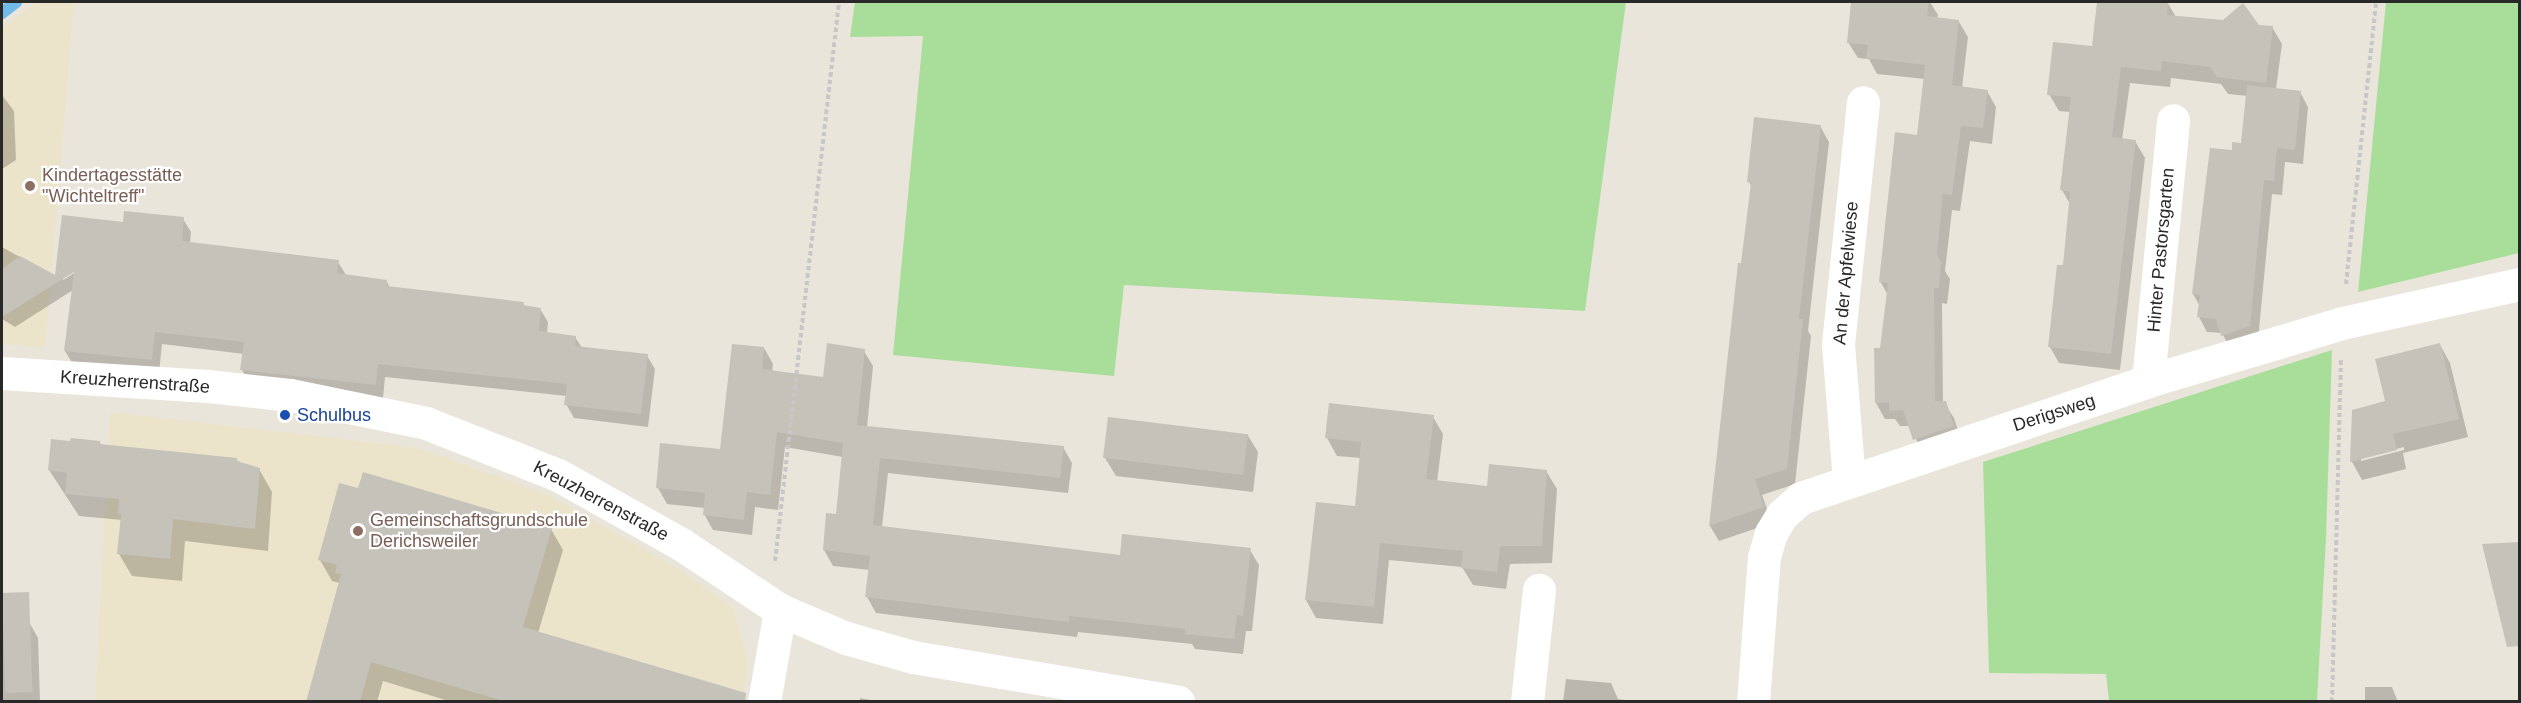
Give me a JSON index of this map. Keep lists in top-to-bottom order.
{
  "streets": {
    "street": [
      "Hinter Pastorsgarten",
      "An der Apfelwiese",
      "Kreuzherrenstraße",
      "Derigsweg"
    ]
  },
  "crossings": [
    ["Hinter Pastorsgarten", "Derigsweg"],
    ["An der Apfelwiese", "Derigsweg"]
  ],
  "places": ["Kindertagesstätte \"Wichteltreff\"", "Schulbus", "Gemeinschaftsgrundschule Derichsweiler"]
}
